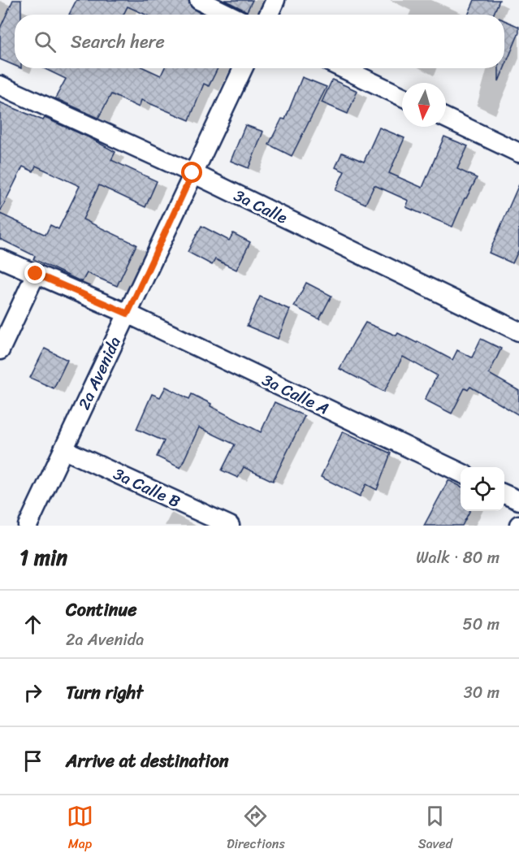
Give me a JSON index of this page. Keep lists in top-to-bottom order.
{
  "streets": {
    "street": [
      "3a Calle",
      "2a Avenida",
      "3a Calle A",
      "3a Calle B"
    ]
  },
  "crossings": [
    ["3a Calle", "2a Avenida"],
    ["2a Avenida", "3a Calle A"],
    ["2a Avenida", "3a Calle B"]
  ],
  "north": "bottom",
  "page": {
    "search": "Search here",
    "heading": ["1 min", "Walk · 80 m"],
    "list": [
      ["Continue", "2a Avenida", "50 m"],
      ["Turn right", "30 m"],
      "Arrive at destination"
    ],
    "nav": ["Map", "Directions", "Saved"]
  }
}
